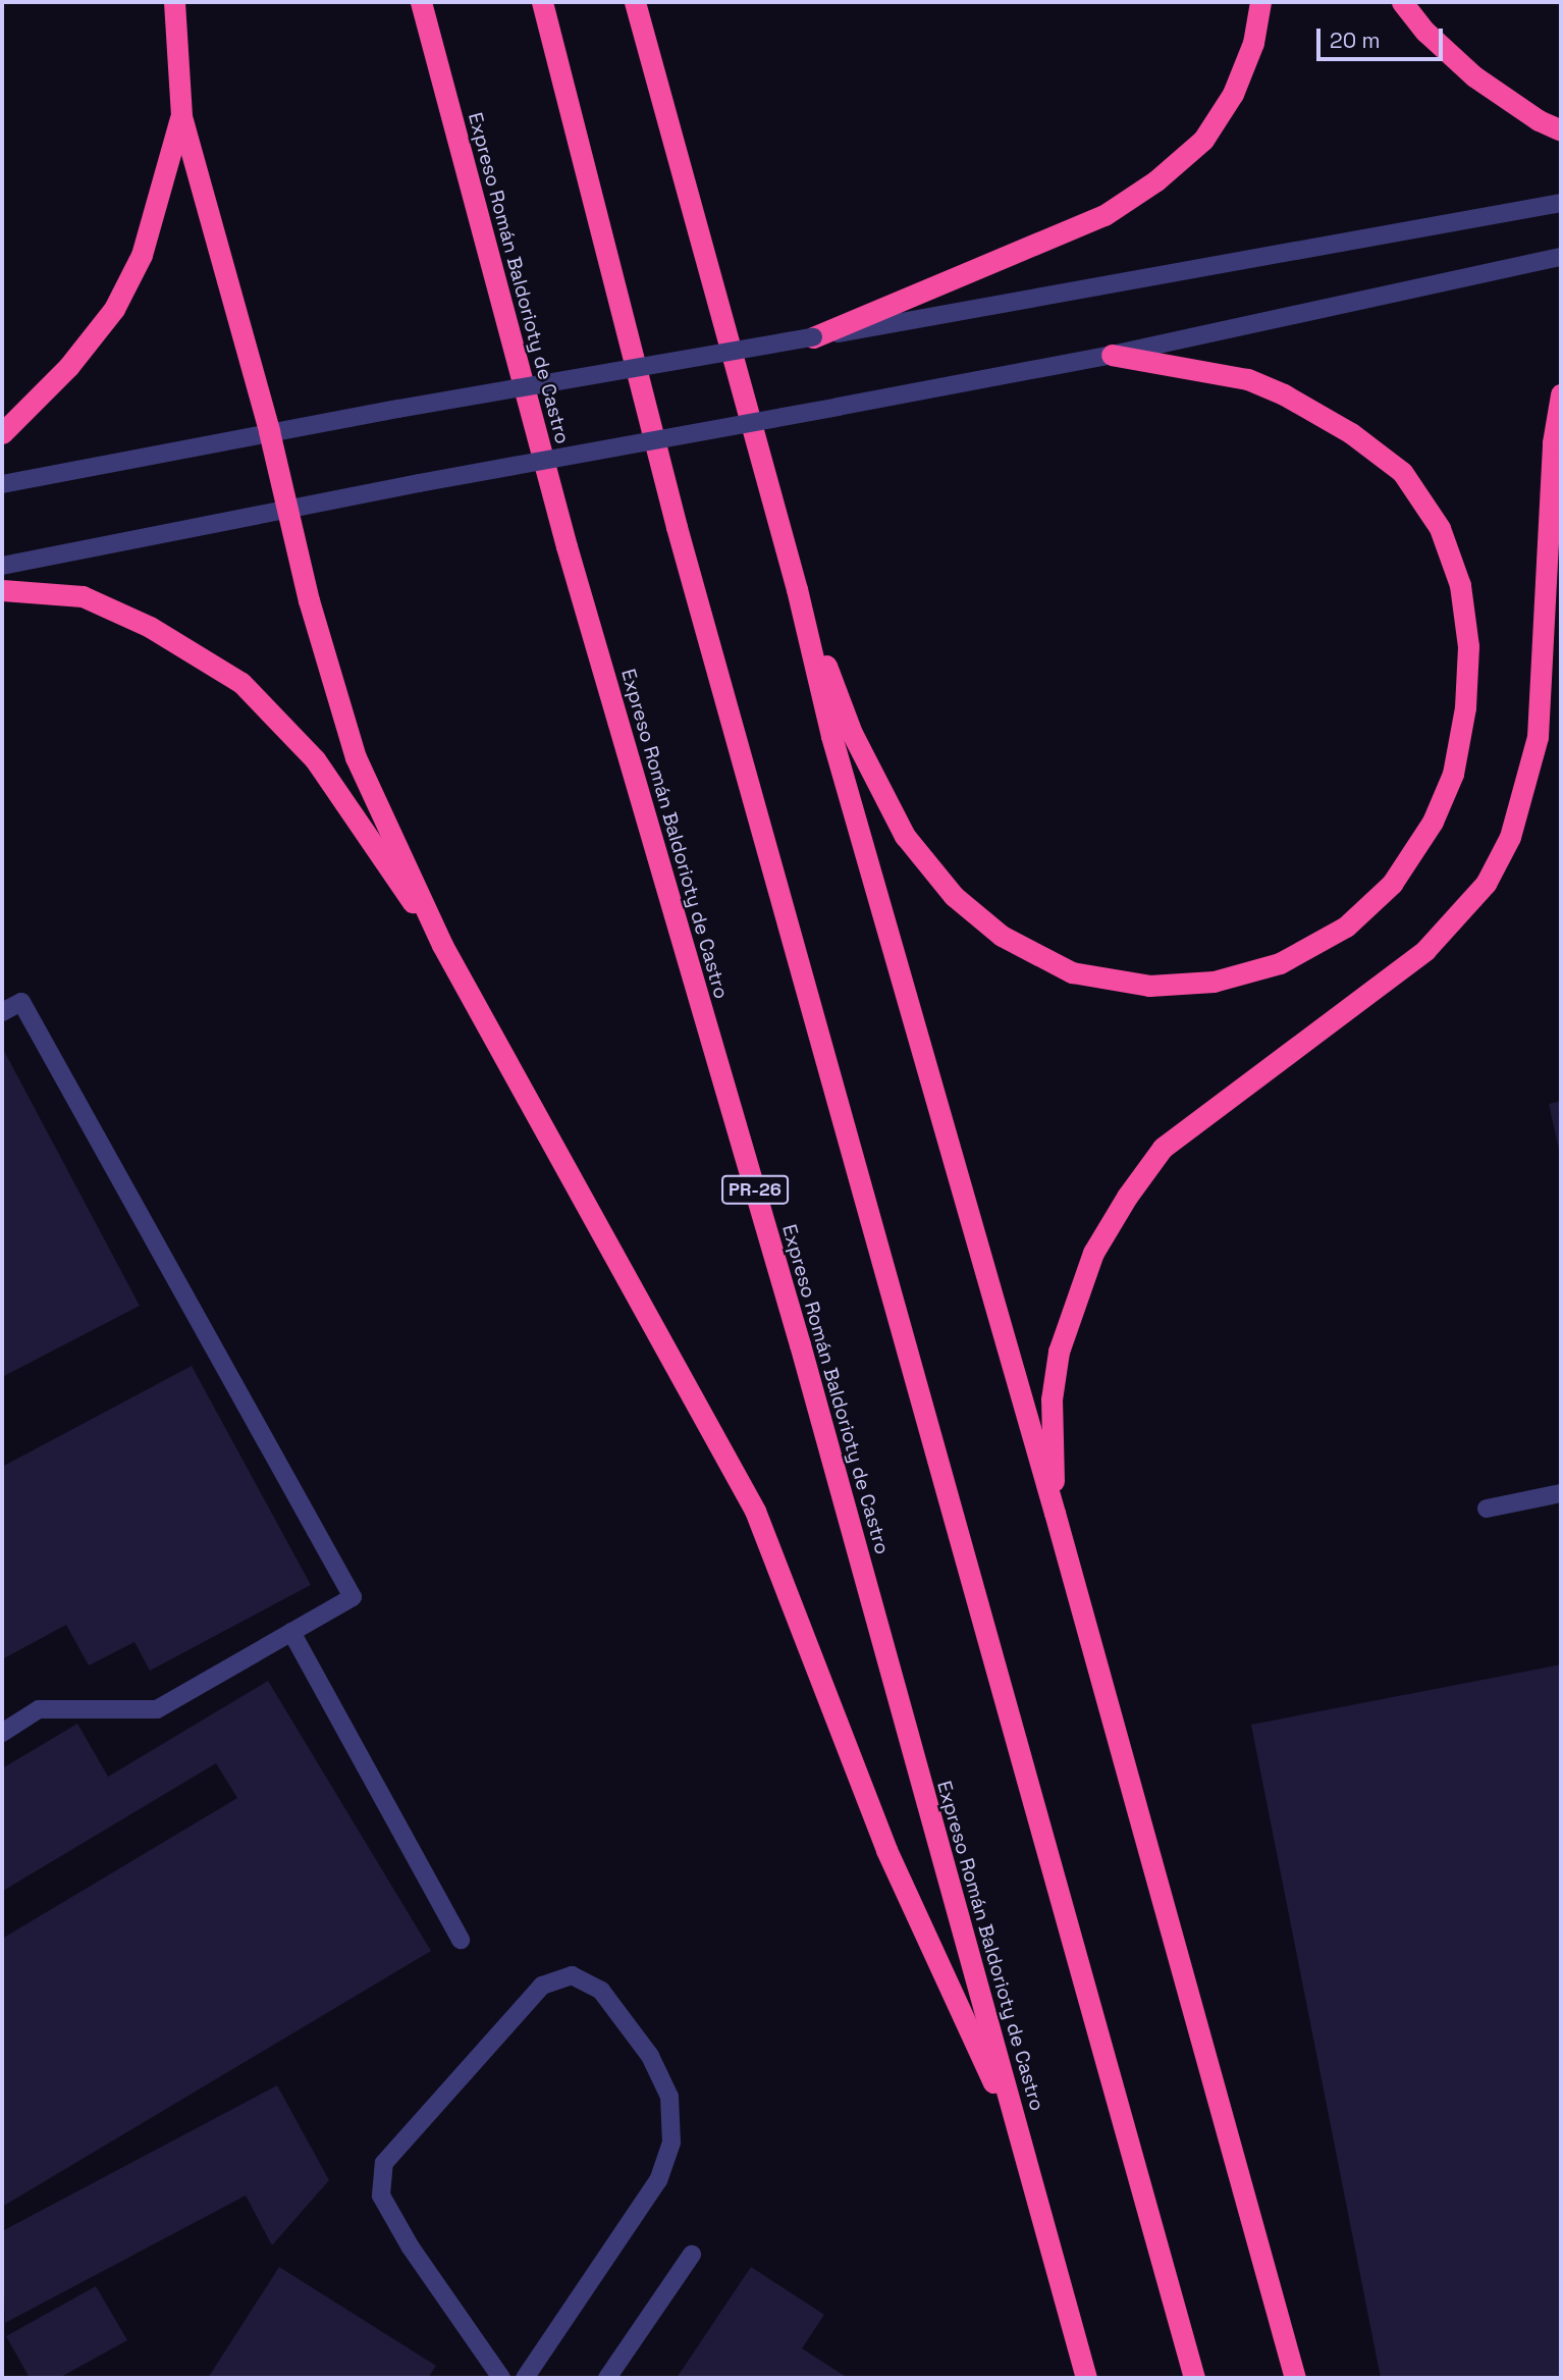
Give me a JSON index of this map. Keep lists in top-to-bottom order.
{
  "streets": {
    "highway": ["Expreso Román Baldorioty de Castro", "PR-26"]
  },
  "scale_bar": "20 m"
}
